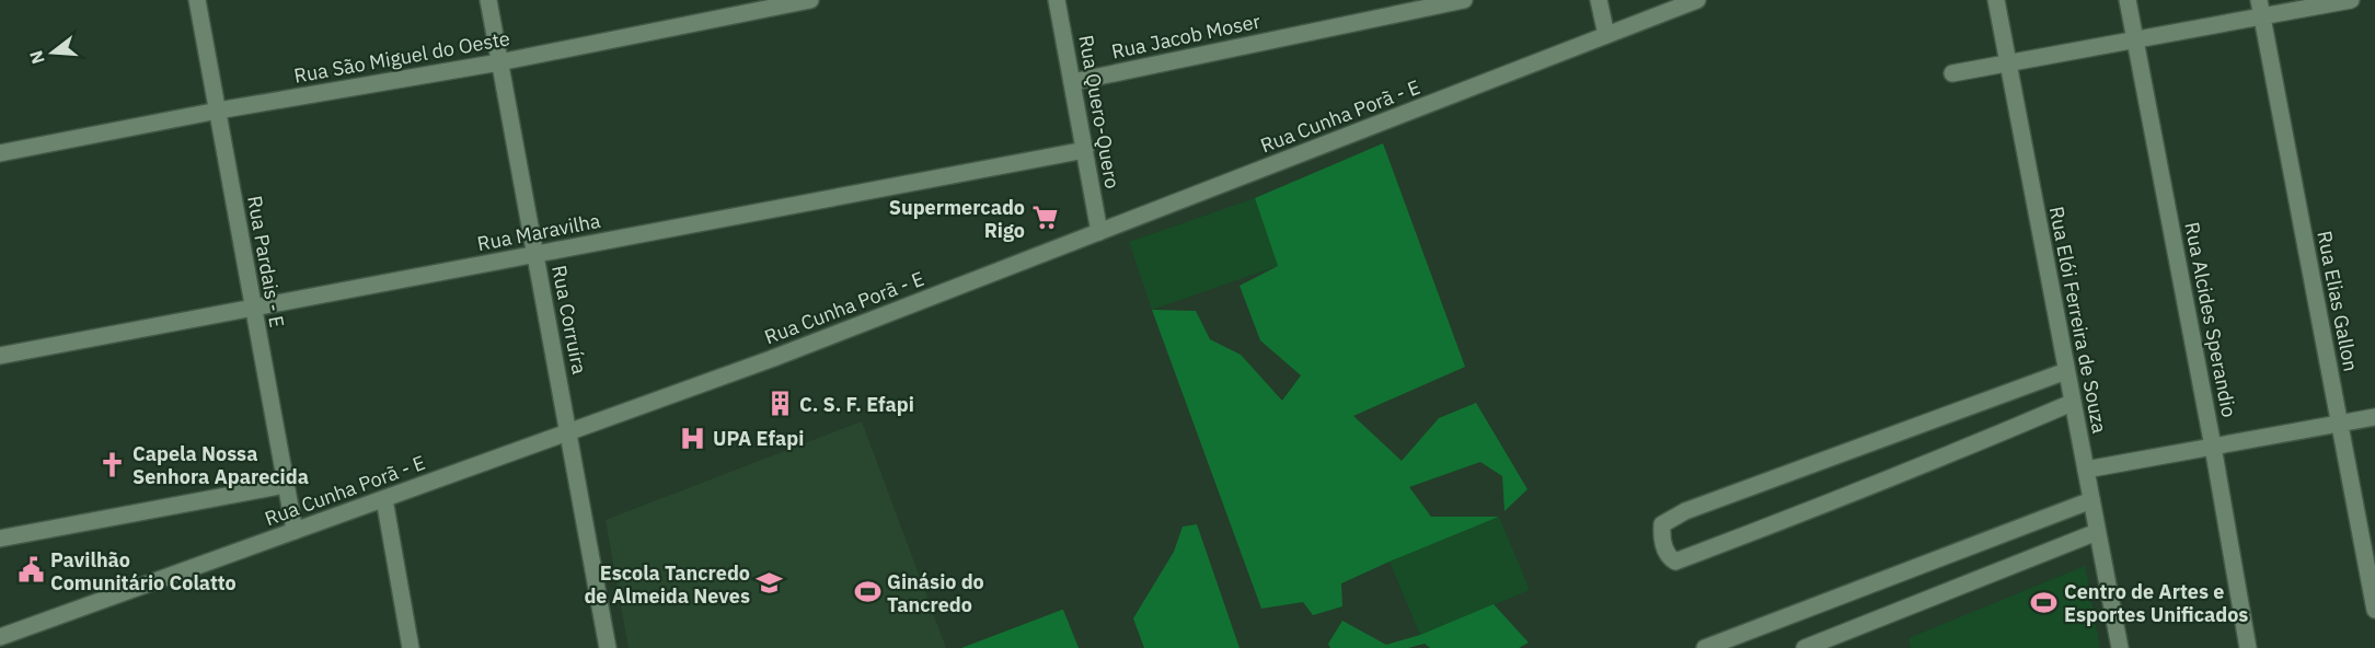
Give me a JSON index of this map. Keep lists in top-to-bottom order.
{
  "streets": {
    "street": [
      "Rua Jacob Moser",
      "Rua São Miguel do Oeste",
      "Rua Quero-Quero",
      "Rua Cunha Porã - E",
      "Rua Maravilha",
      "Rua Pardais - E",
      "Rua Elias Gallon",
      "Rua Corruíra",
      "Rua Elói Ferreira de Souza",
      "Rua Alcides Sperandio"
    ]
  },
  "crossings": [
    ["Rua Jacob Moser", "Rua Quero-Quero"],
    ["Rua São Miguel do Oeste", "Rua Pardais - E"],
    ["Rua São Miguel do Oeste", "Rua Corruíra"],
    ["Rua Quero-Quero", "Rua Cunha Porã - E"],
    ["Rua Quero-Quero", "Rua Maravilha"],
    ["Rua Cunha Porã - E", "Rua Pardais - E"],
    ["Rua Cunha Porã - E", "Rua Corruíra"],
    ["Rua Maravilha", "Rua Pardais - E"],
    ["Rua Maravilha", "Rua Corruíra"]
  ],
  "places": {
    "supermarket": ["Supermercado Rigo"],
    "building": ["C. S. F. Efapi"],
    "hospital": ["UPA Efapi"],
    "church": ["Capela Nossa Senhora Aparecida"],
    "public building": ["Pavilhão Comunitário Colatto"],
    "school or university": ["Escola Tancredo de Almeida Neves"],
    "sports": ["Ginásio do Tancredo", "Centro de Artes e Esportes Unificados"]
  },
  "north": "left"
}
